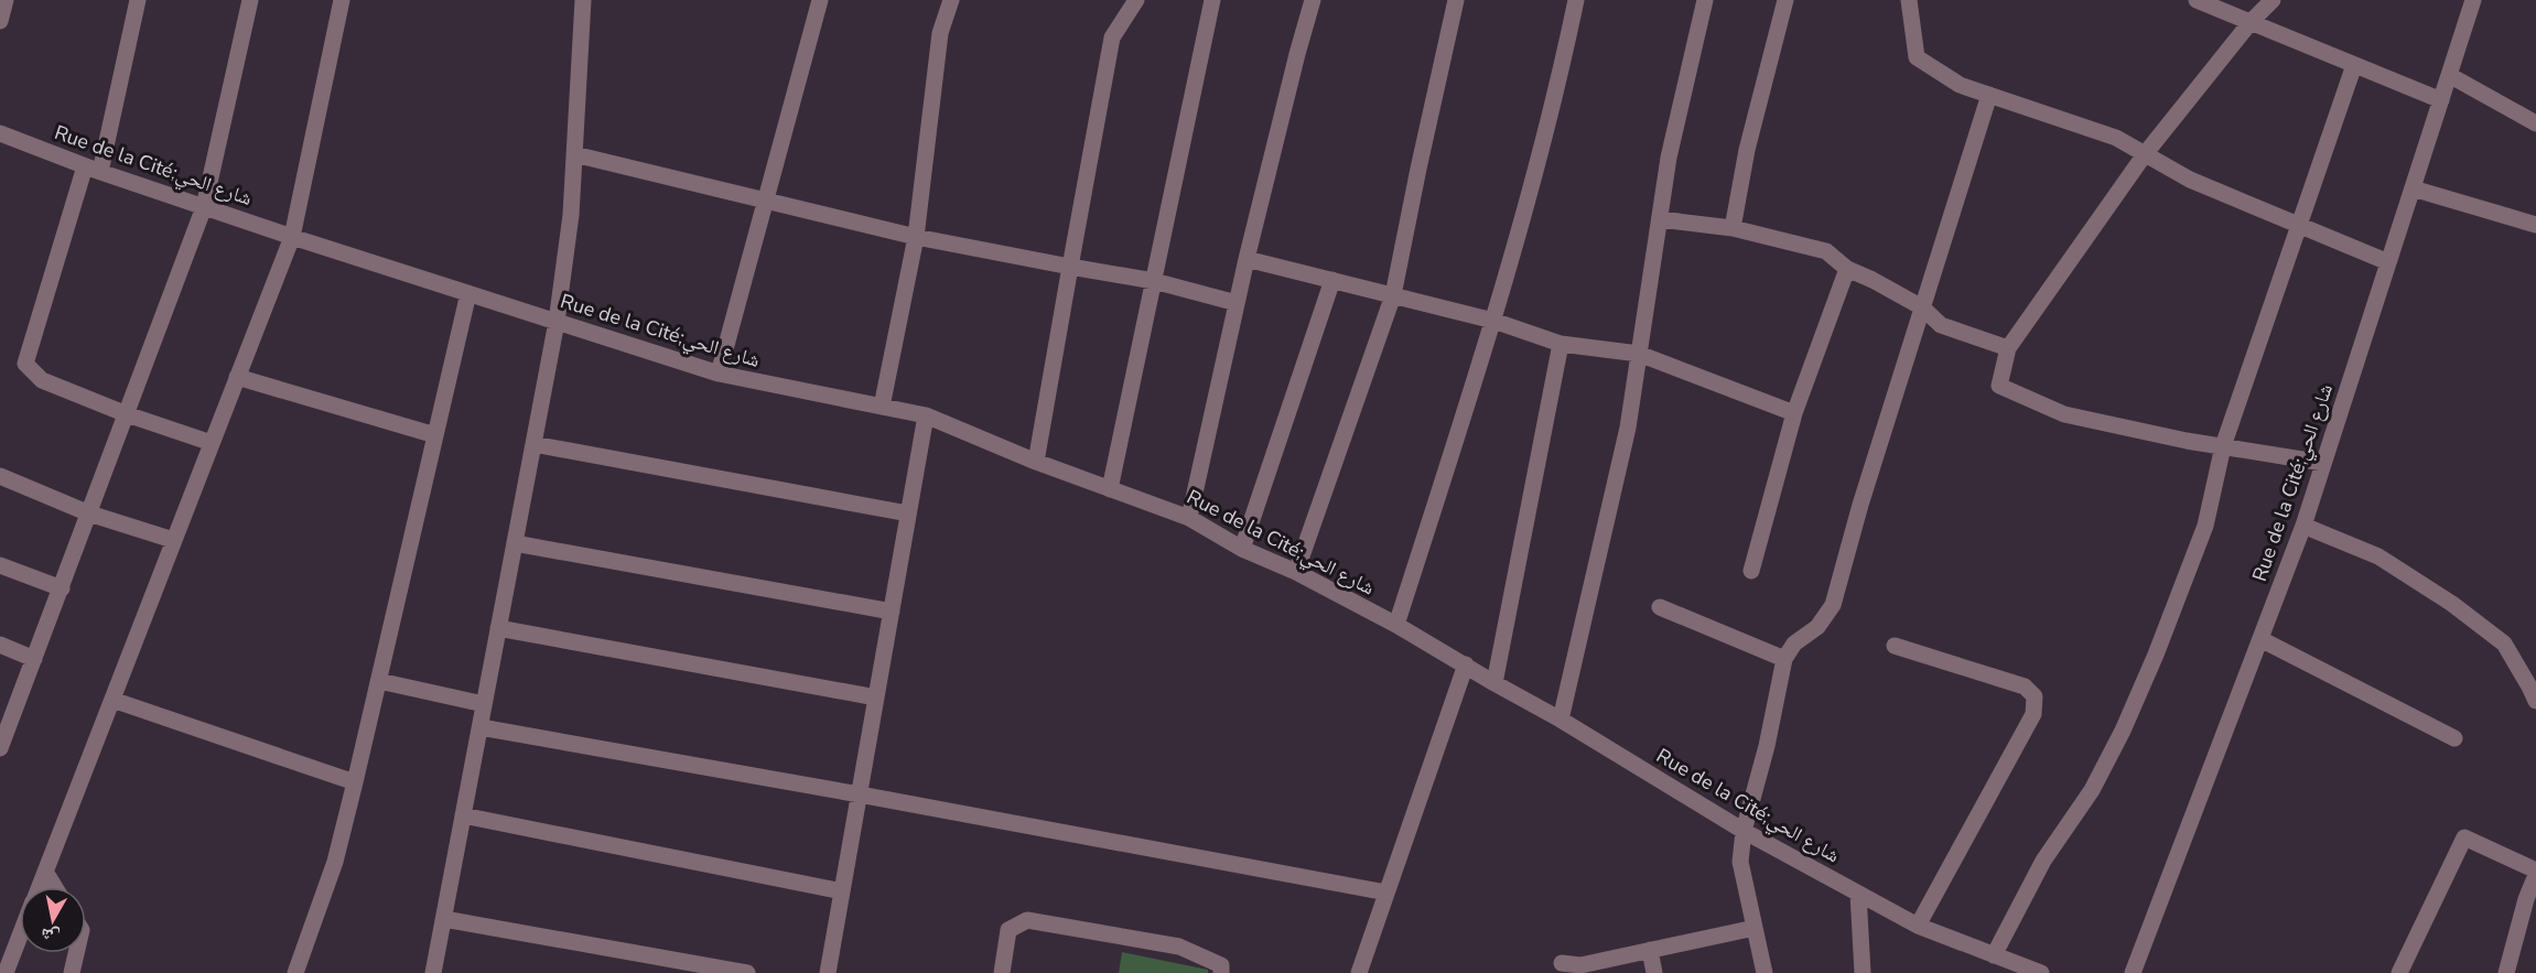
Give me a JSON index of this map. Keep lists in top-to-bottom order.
{
  "streets": {
    "street": ["Rue de la Cité;شارع الحي"]
  },
  "north": "bottom"
}
